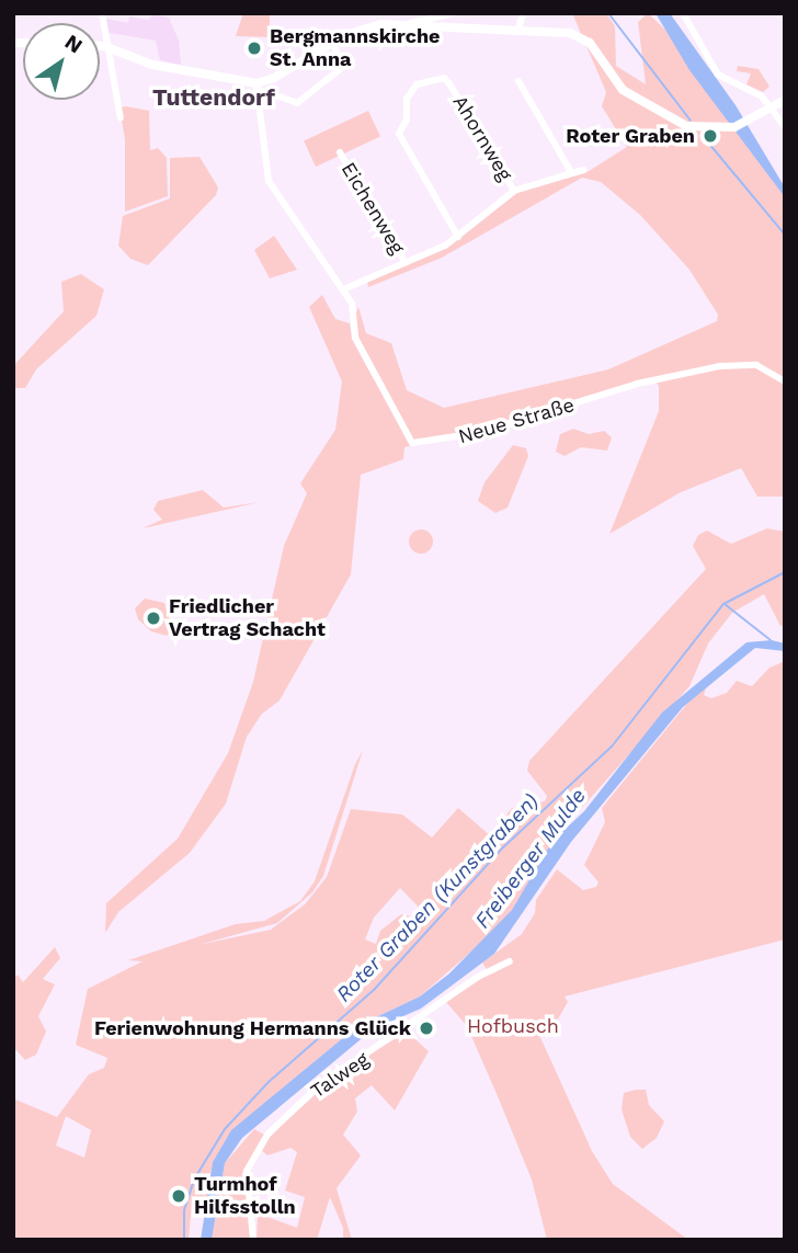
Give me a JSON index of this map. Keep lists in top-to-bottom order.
{
  "streets": {
    "street": [
      "Ahornweg",
      "Eichenweg",
      "Neue Straße",
      "Talweg"
    ]
  },
  "districts": ["Tuttendorf"],
  "water": ["Freiberger Mulde", "Roter Graben (Kunstgraben)"],
  "parks": ["Hofbusch"],
  "places": [
    "Bergmannskirche St. Anna",
    "Roter Graben",
    "Friedlicher Vertrag Schacht",
    "Ferienwohnung Hermanns Glück",
    "Turmhof Hilfsstolln"
  ],
  "north": "top right"
}
